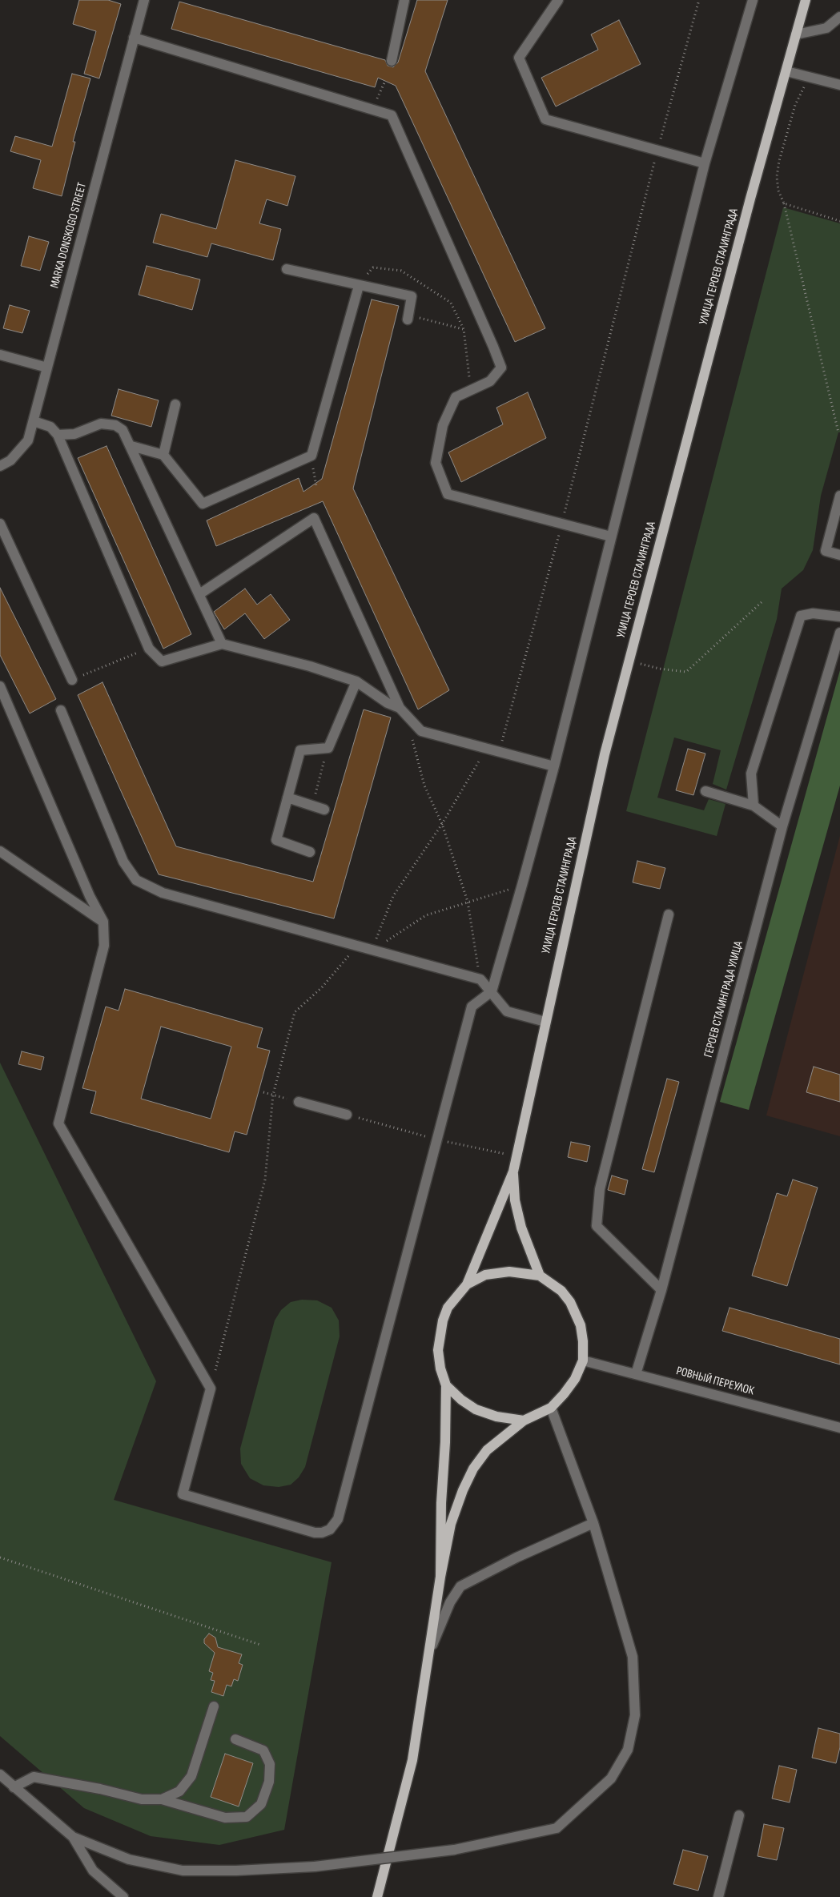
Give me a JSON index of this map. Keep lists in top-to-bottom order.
{
  "streets": {
    "main road": ["УЛИЦА ГЕРОЕВ СТАЛИНГРАДА"],
    "street": ["MARKA DONSKOGO STREET", "ГЕРОЕВ СТАЛИНГРАДА УЛИЦА", "РОВНЫЙ ПЕРЕУЛОК"]
  },
  "crossings": [
    ["ГЕРОЕВ СТАЛИНГРАДА УЛИЦА", "РОВНЫЙ ПЕРЕУЛОК"]
  ]
}
